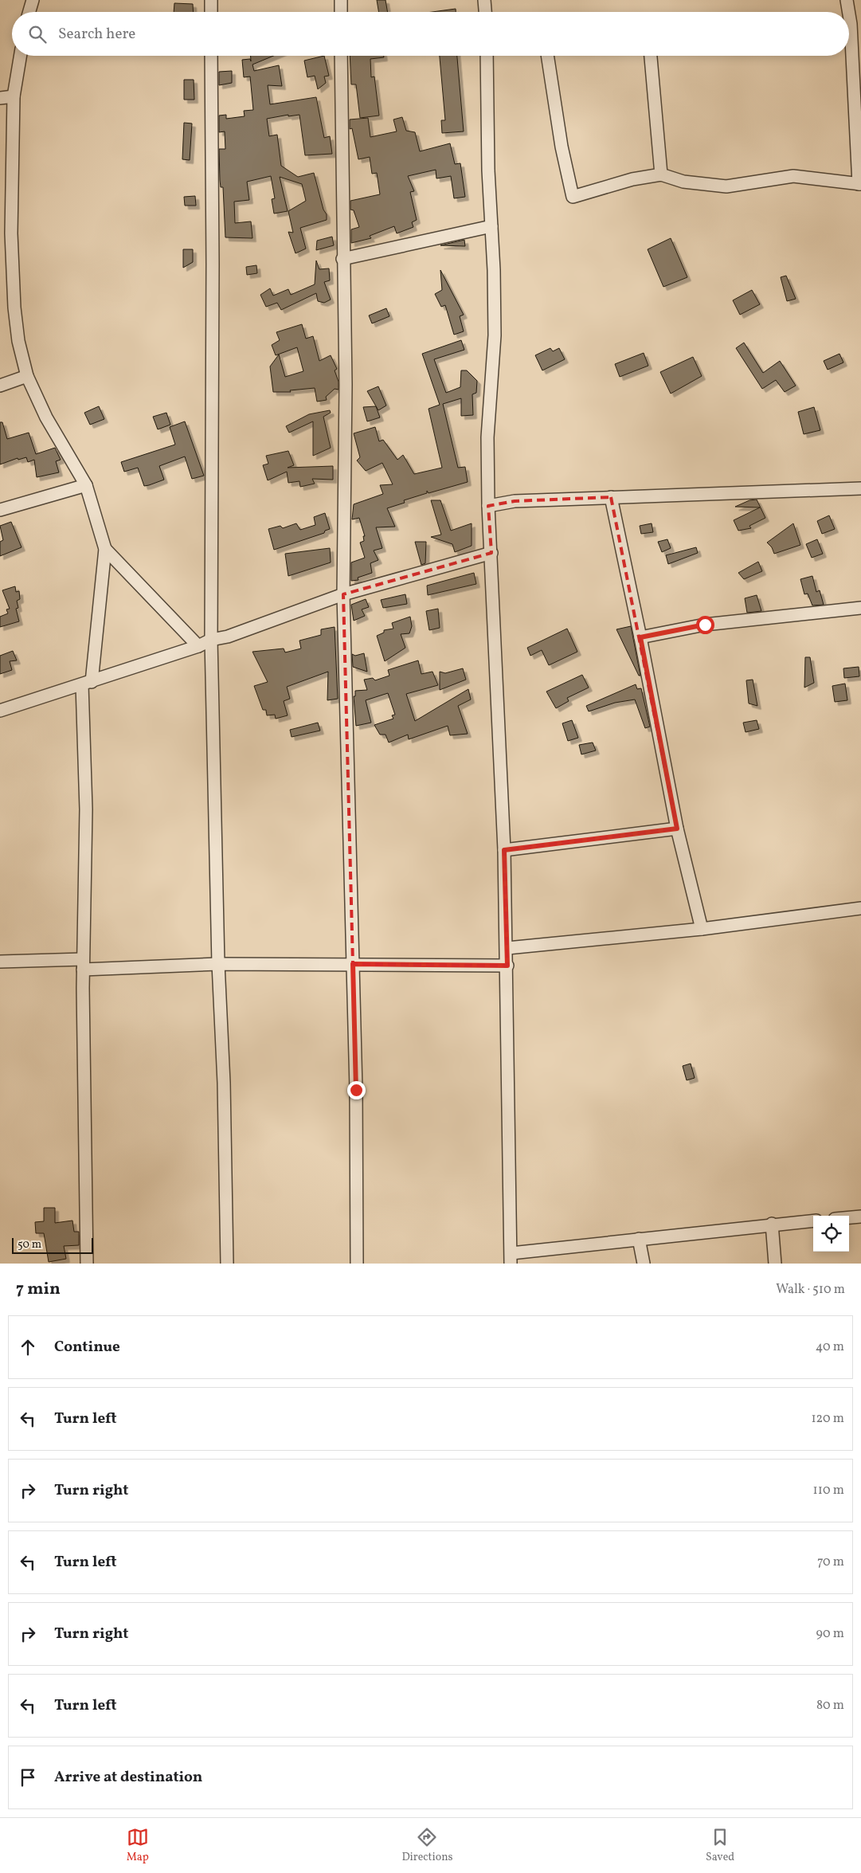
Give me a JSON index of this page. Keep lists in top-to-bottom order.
{
  "scale_bar": "50 m",
  "page": {
    "search": "Search here",
    "scale": "50 m",
    "heading": ["7 min", "Walk · 510 m"],
    "list": [
      ["Continue", "40 m"],
      ["Turn left", "120 m"],
      ["Turn right", "110 m"],
      ["Turn left", "70 m"],
      ["Turn right", "90 m"],
      ["Turn left", "80 m"],
      "Arrive at destination"
    ],
    "nav": ["Map", "Directions", "Saved"]
  }
}
